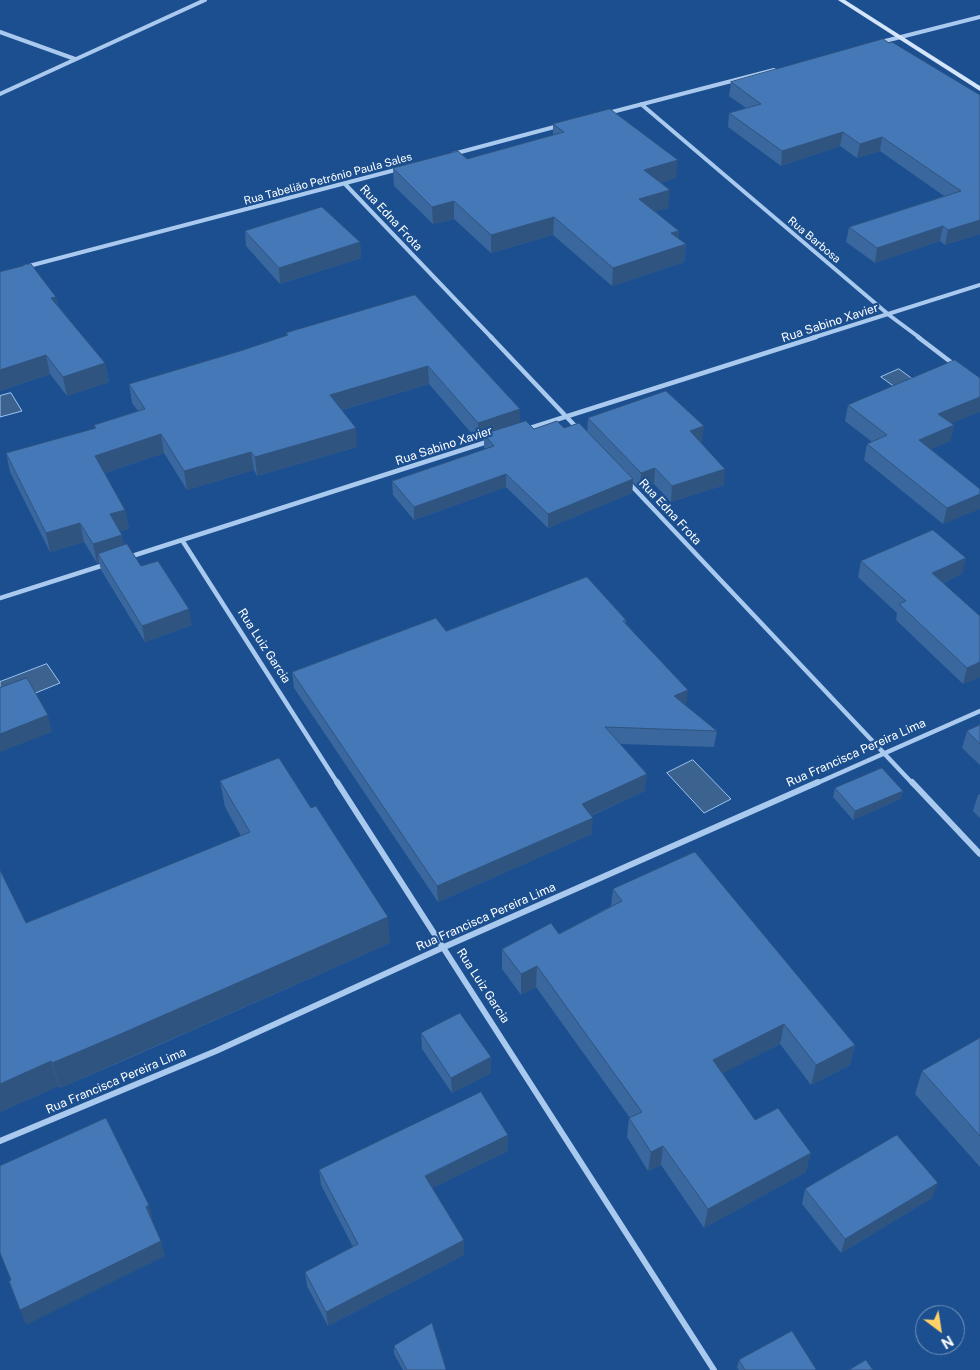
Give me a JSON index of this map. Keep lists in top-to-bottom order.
{
  "streets": {
    "street": [
      "Rua Tabelião Petrônio Paula Sales",
      "Rua Edna Frota",
      "Rua Barbosa",
      "Rua Sabino Xavier",
      "Rua Luiz Garcia",
      "Rua Francisca Pereira Lima"
    ]
  },
  "crossings": [
    ["Rua Tabelião Petrônio Paula Sales", "Rua Edna Frota"],
    ["Rua Edna Frota", "Rua Sabino Xavier"],
    ["Rua Edna Frota", "Rua Francisca Pereira Lima"],
    ["Rua Barbosa", "Rua Sabino Xavier"],
    ["Rua Sabino Xavier", "Rua Luiz Garcia"],
    ["Rua Luiz Garcia", "Rua Francisca Pereira Lima"]
  ],
  "north": "bottom right"
}
